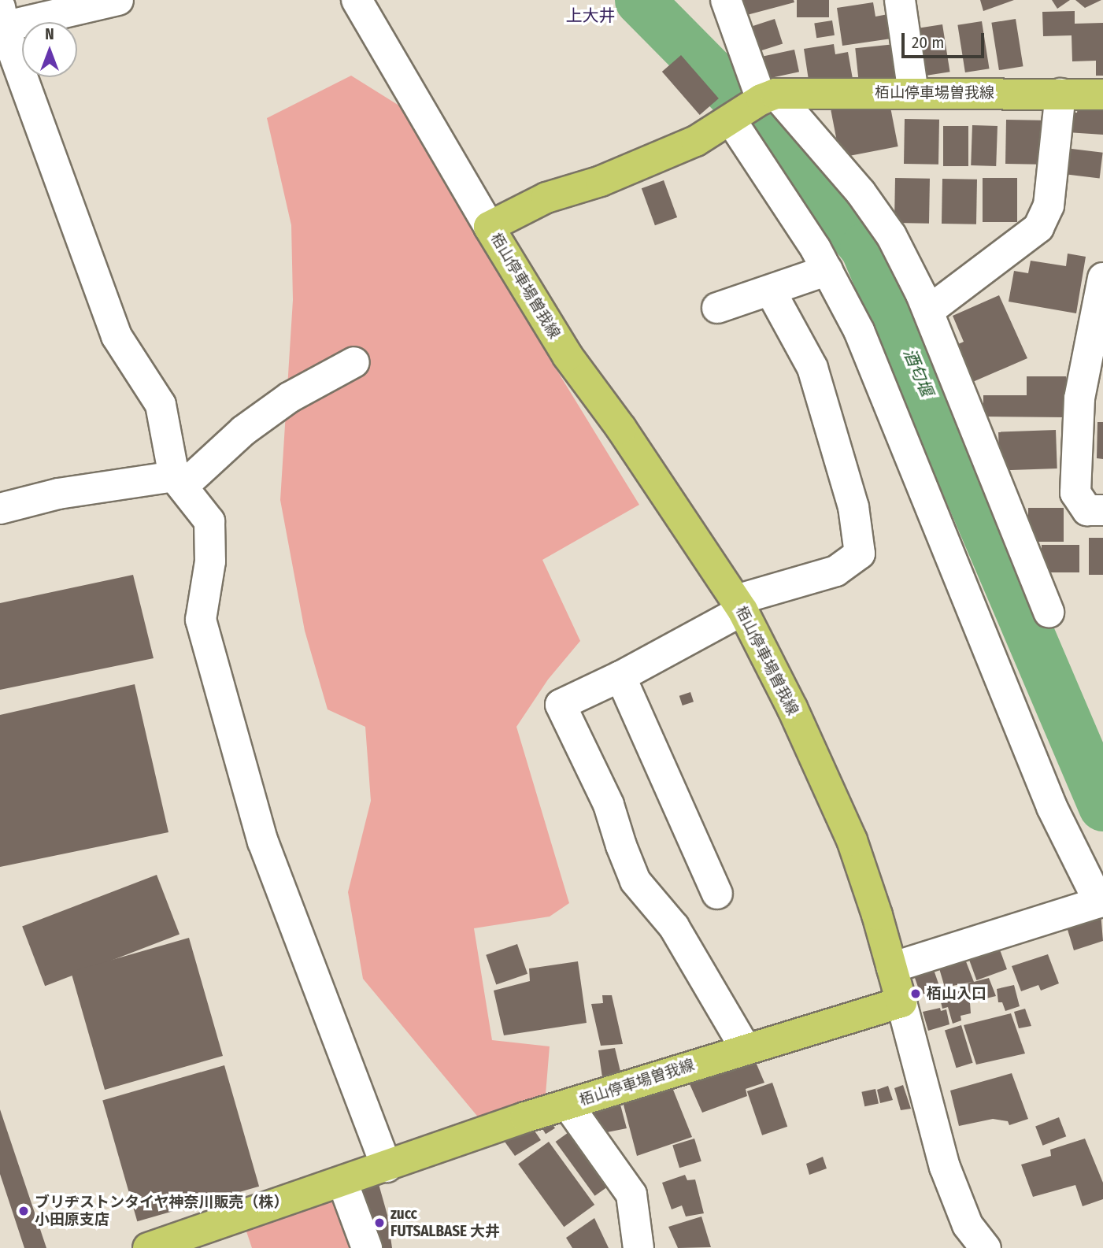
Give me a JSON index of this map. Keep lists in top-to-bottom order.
{
  "streets": {
    "main road": ["栢山停車場曽我線"]
  },
  "districts": ["上大井"],
  "water": ["酒匂堰"],
  "places": ["栢山入口", "ブリヂストンタイヤ神奈川販売（株） 小田原支店", "zucc FUTSALBASE 大井"],
  "scale_bar": "20 m",
  "north": "top"
}
